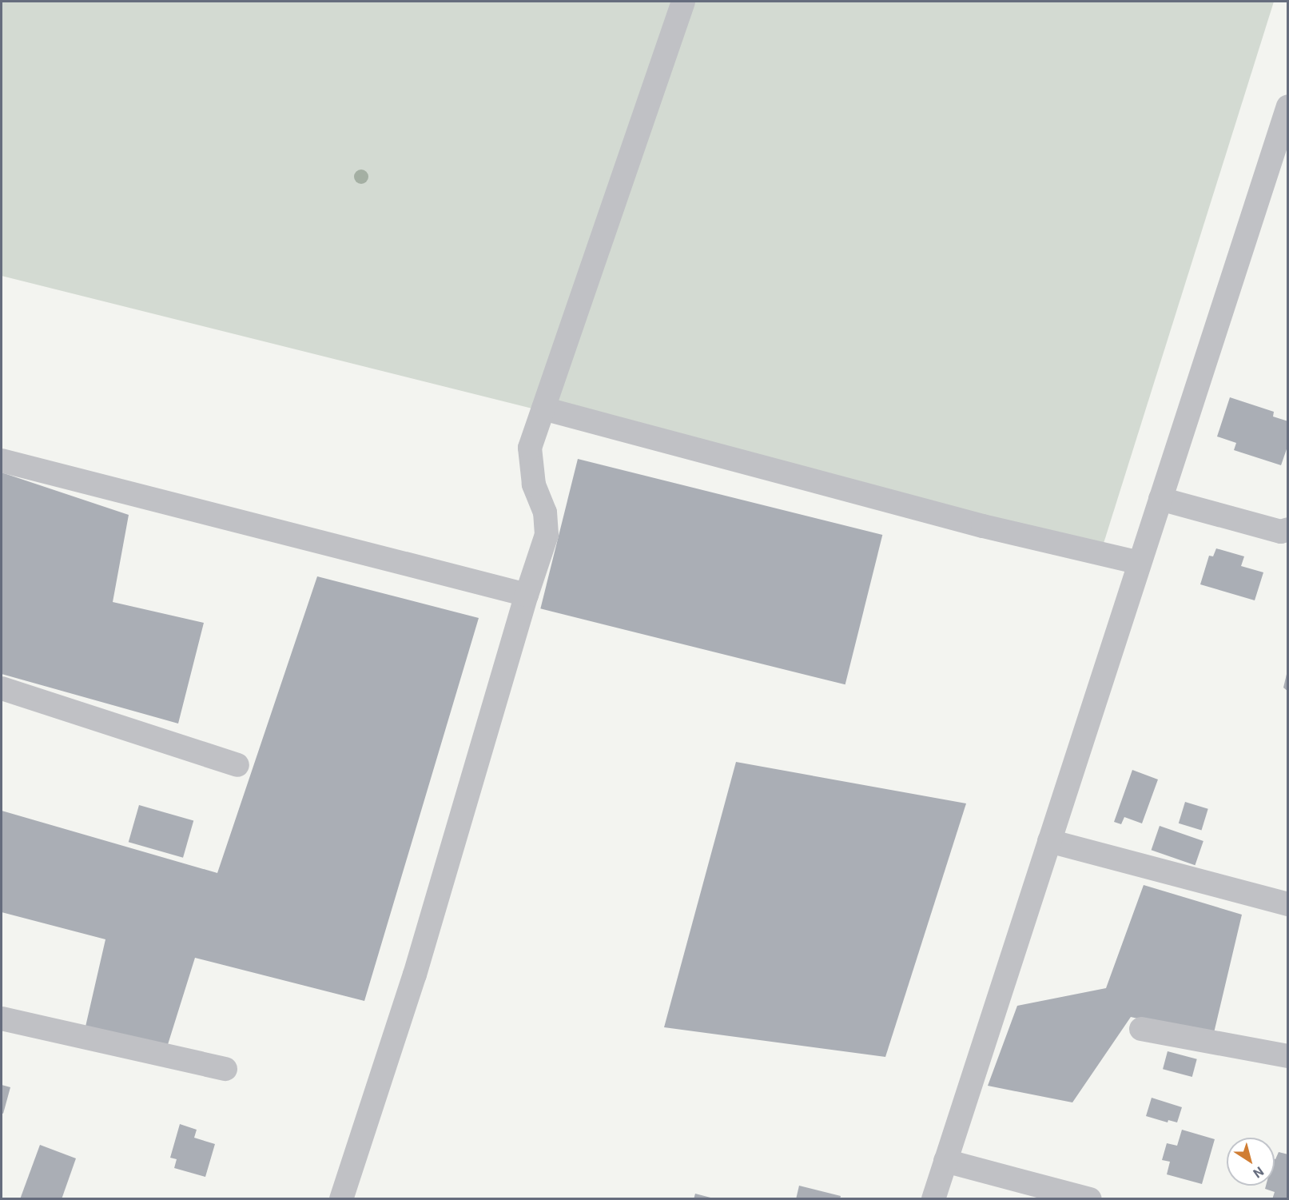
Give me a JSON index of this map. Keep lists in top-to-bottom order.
{
  "north": "bottom right"
}
